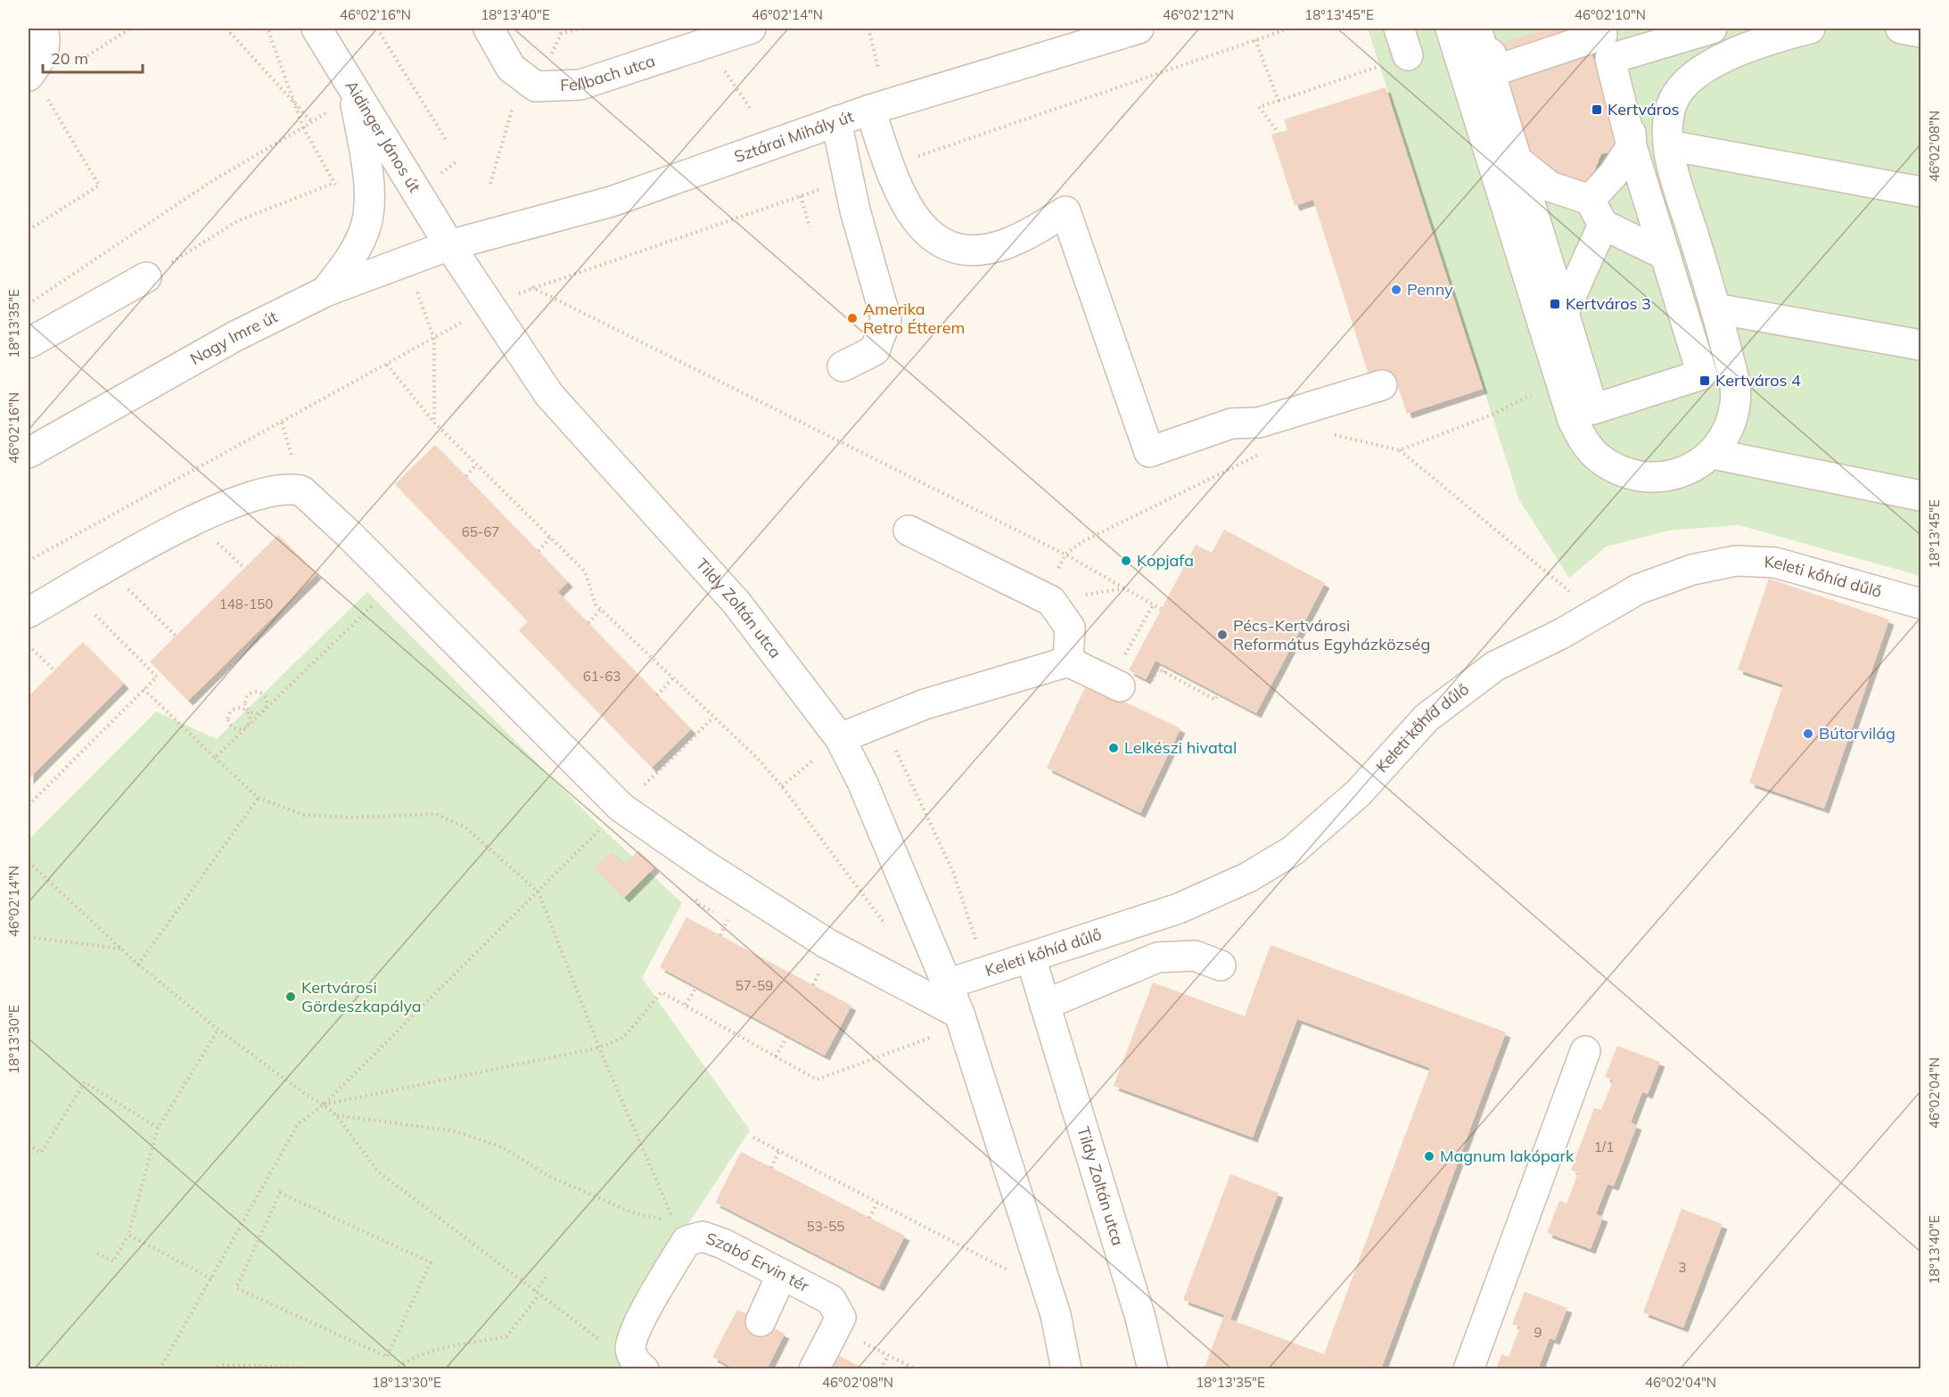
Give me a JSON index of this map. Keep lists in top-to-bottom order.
{
  "streets": {
    "street": [
      "Fellbach utca",
      "Aidinger János út",
      "Sztárai Mihály út",
      "Nagy Imre út",
      "Keleti kőhíd dűlő",
      "Tildy Zoltán utca",
      "Szabó Ervin tér"
    ]
  },
  "crossings": [
    ["Aidinger János út", "Sztárai Mihály út"],
    ["Aidinger János út", "Nagy Imre út"],
    ["Aidinger János út", "Tildy Zoltán utca"],
    ["Sztárai Mihály út", "Nagy Imre út"],
    ["Sztárai Mihály út", "Tildy Zoltán utca"],
    ["Nagy Imre út", "Tildy Zoltán utca"],
    ["Keleti kőhíd dűlő", "Tildy Zoltán utca"]
  ],
  "places": {
    "transit": ["Kertváros", "Kertváros 3", "Kertváros 4"],
    "other": [
      "Penny",
      "Amerika Retro Étterem",
      "Kopjafa",
      "Pécs-Kertvárosi Református Egyházközség",
      "Bútorvilág",
      "Lelkészi hivatal",
      "Kertvárosi Gördeszkapálya",
      "Magnum lakópark"
    ]
  },
  "house_numbers": [
    "65-67",
    "148-150",
    "61-63",
    "57-59",
    "1/1",
    "53-55",
    "3",
    "9"
  ],
  "scale_bar": "20 m",
  "coordinates": [
    "46°02'16\"N",
    "18°13'40\"E",
    "46°02'14\"N",
    "46°02'12\"N",
    "18°13'45\"E",
    "46°02'10\"N",
    "46°02'08\"N",
    "18°13'35\"E",
    "18°13'30\"E",
    "46°02'04\"N"
  ]
}
